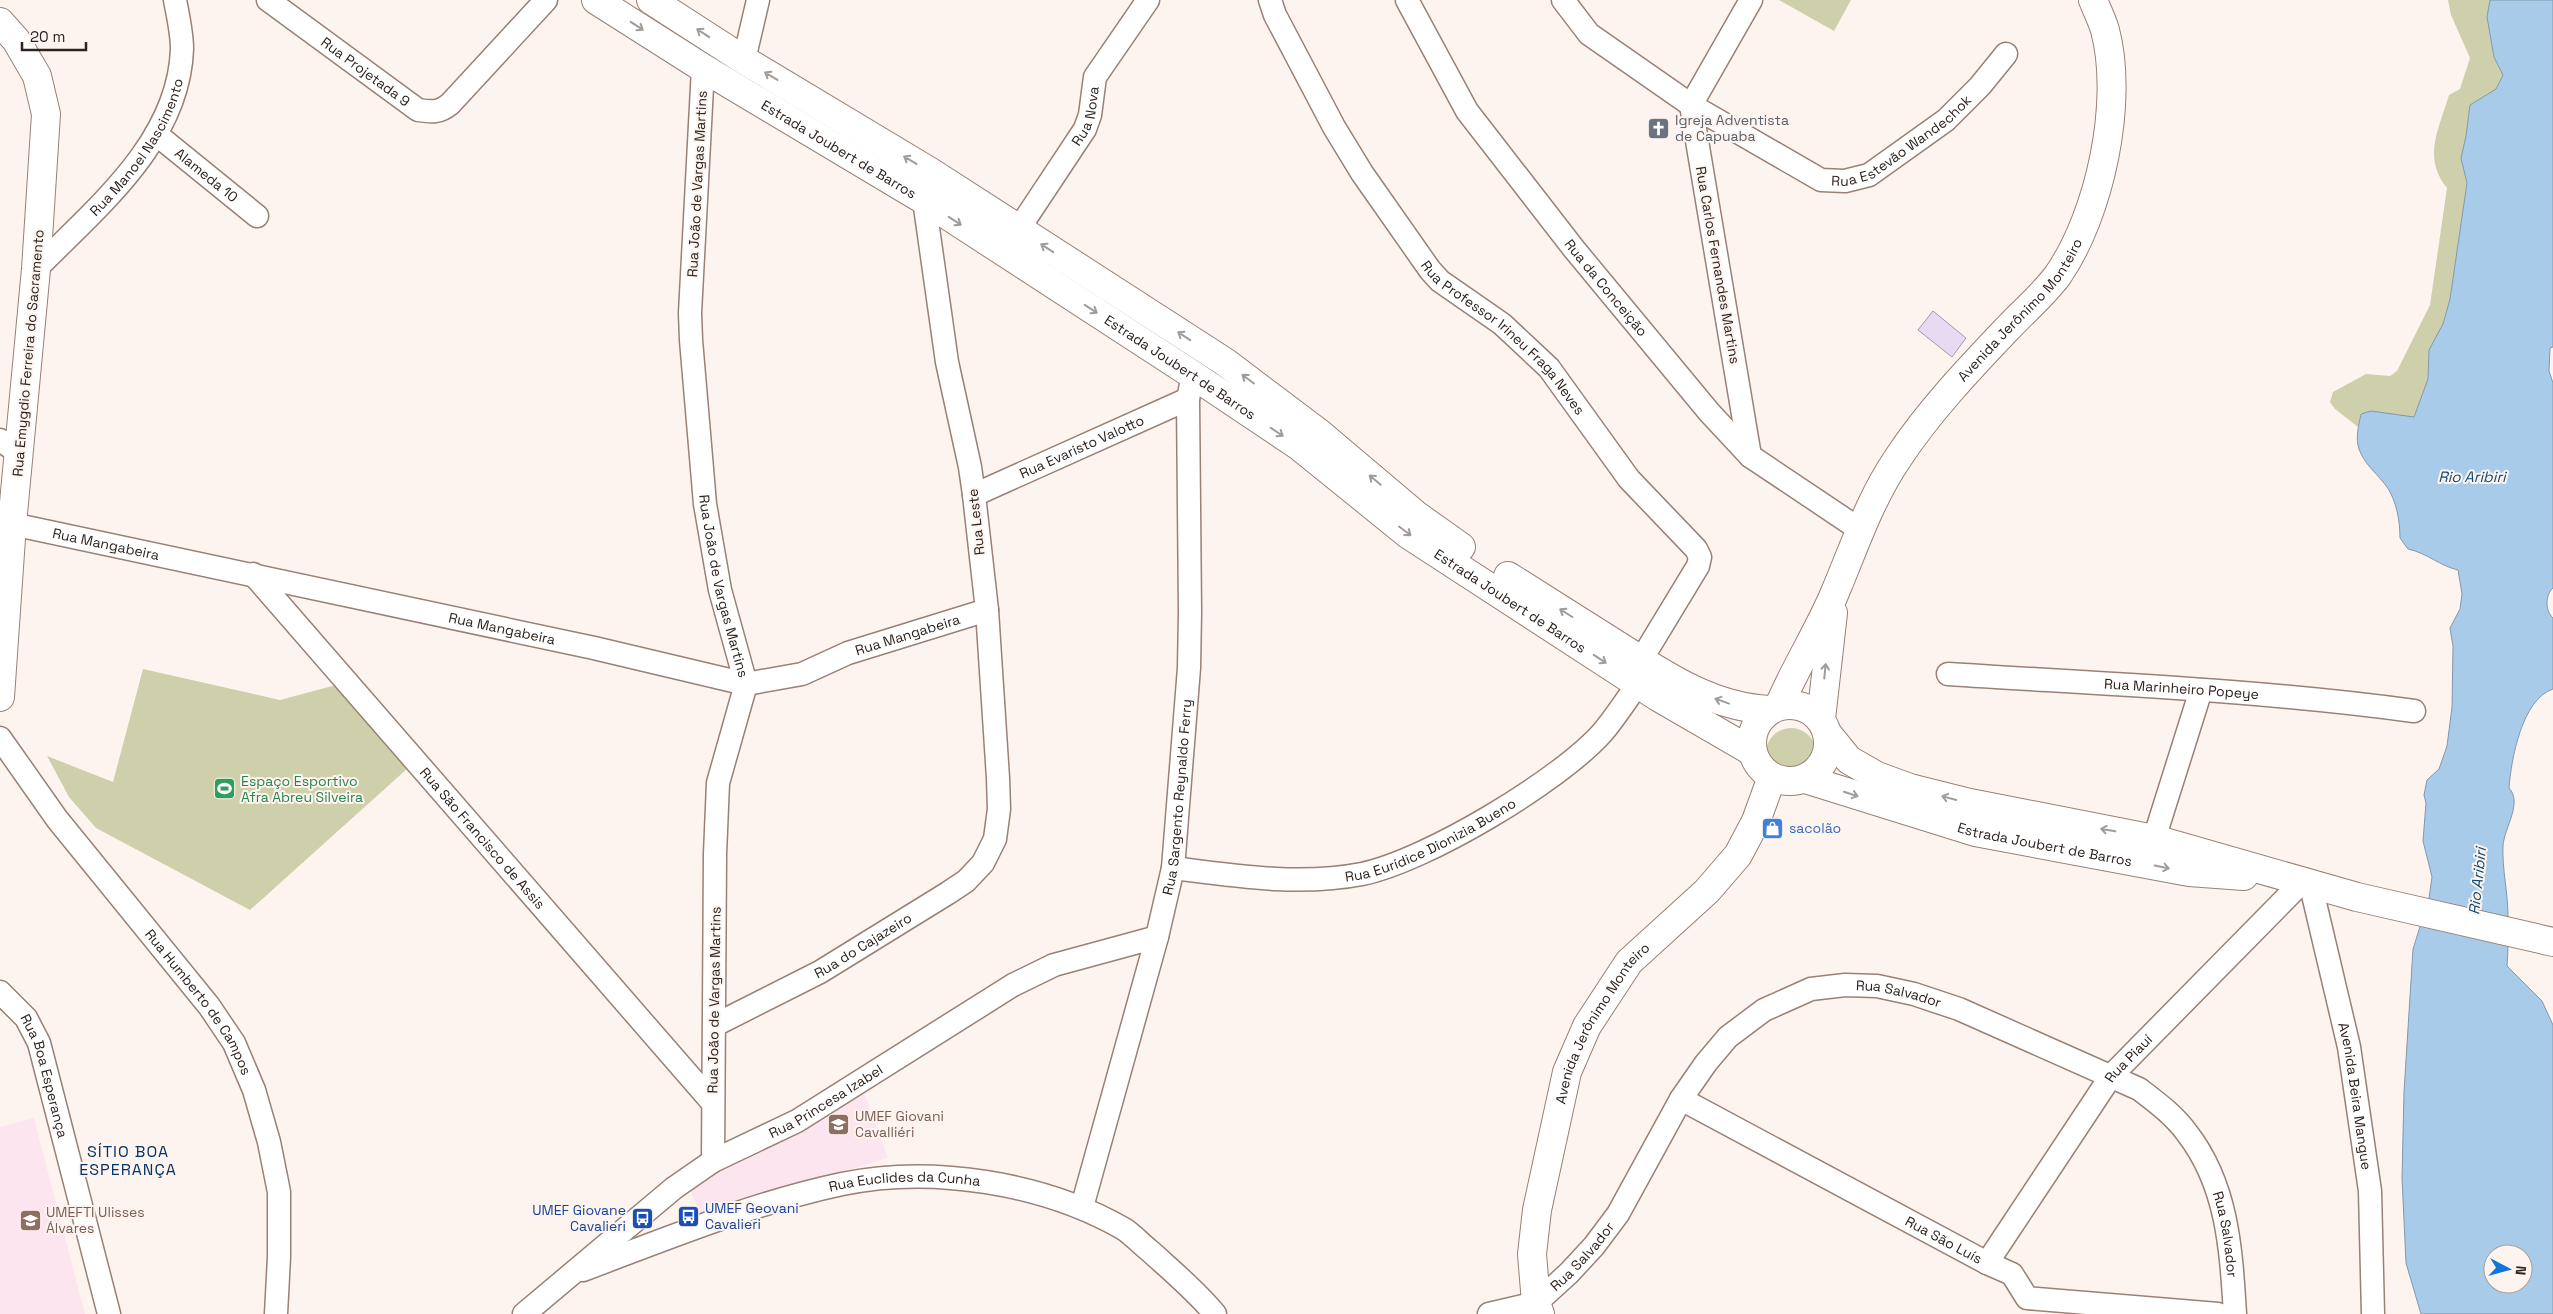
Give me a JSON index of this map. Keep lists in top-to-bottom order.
{
  "streets": {
    "main road": ["Estrada Joubert de Barros", "Avenida Jerônimo Monteiro", "Rua Emygdio Ferreira do Sacramento"],
    "street": [
      "Rua Projetada 9",
      "Rua Nova",
      "Rua Estevão Wandechok",
      "Rua Manoel Nascimento",
      "Alameda 10",
      "Rua João de Vargas Martins",
      "Rua Carlos Fernandes Martins",
      "Rua da Conceição",
      "Rua Professor Irineu Fraga Neves",
      "Rua Evaristo Valotto",
      "Rua Leste",
      "Rua Mangabeira",
      "Rua Marinheiro Popeye",
      "Rua Sargento Reynaldo Ferry",
      "Rua Eurídice Dionizia Bueno",
      "Rua São Francisco de Assis",
      "Rua do Cajazeiro",
      "Rua Salvador",
      "Rua Humberto de Campos",
      "Rua Piauí",
      "Rua Boa Esperança",
      "Avenida Beira Mangue",
      "Rua Princesa Izabel",
      "Rua Euclides da Cunha",
      "Rua São Luís"
    ]
  },
  "crossings": [
    ["Rua Nova", "Estrada Joubert de Barros"],
    ["Rua Estevão Wandechok", "Rua Carlos Fernandes Martins"],
    ["Rua Manoel Nascimento", "Alameda 10"],
    ["Rua Manoel Nascimento", "Rua Emygdio Ferreira do Sacramento"],
    ["Estrada Joubert de Barros", "Rua João de Vargas Martins"],
    ["Estrada Joubert de Barros", "Avenida Jerônimo Monteiro"],
    ["Estrada Joubert de Barros", "Rua Professor Irineu Fraga Neves"],
    ["Estrada Joubert de Barros", "Rua Evaristo Valotto"],
    ["Estrada Joubert de Barros", "Rua Leste"],
    ["Estrada Joubert de Barros", "Rua Sargento Reynaldo Ferry"],
    ["Estrada Joubert de Barros", "Rua Eurídice Dionizia Bueno"],
    ["Estrada Joubert de Barros", "Rua Piauí"],
    ["Estrada Joubert de Barros", "Avenida Beira Mangue"],
    ["Rua João de Vargas Martins", "Rua Mangabeira"],
    ["Rua João de Vargas Martins", "Rua São Francisco de Assis"],
    ["Rua João de Vargas Martins", "Rua do Cajazeiro"],
    ["Rua João de Vargas Martins", "Rua Princesa Izabel"],
    ["Rua Carlos Fernandes Martins", "Rua da Conceição"],
    ["Rua da Conceição", "Avenida Jerônimo Monteiro"],
    ["Avenida Jerônimo Monteiro", "Rua Salvador"],
    ["Rua Professor Irineu Fraga Neves", "Rua Eurídice Dionizia Bueno"],
    ["Rua Emygdio Ferreira do Sacramento", "Rua Mangabeira"],
    ["Rua Evaristo Valotto", "Rua Leste"],
    ["Rua Evaristo Valotto", "Rua Sargento Reynaldo Ferry"],
    ["Rua Leste", "Rua Mangabeira"],
    ["Rua Leste", "Rua do Cajazeiro"],
    ["Rua Mangabeira", "Rua São Francisco de Assis"],
    ["Rua Sargento Reynaldo Ferry", "Rua Eurídice Dionizia Bueno"],
    ["Rua Sargento Reynaldo Ferry", "Rua Princesa Izabel"],
    ["Rua Sargento Reynaldo Ferry", "Rua Euclides da Cunha"],
    ["Rua Salvador", "Rua Piauí"],
    ["Rua Salvador", "Rua São Luís"],
    ["Rua Piauí", "Avenida Beira Mangue"],
    ["Rua Piauí", "Rua São Luís"],
    ["Rua Princesa Izabel", "Rua Euclides da Cunha"]
  ],
  "districts": ["SÍTIO BOA ESPERANÇA"],
  "water": ["Rio Aribiri"],
  "places": {
    "church": ["Igreja Adventista de Capuaba"],
    "sports": ["Espaço Esportivo Afra Abreu Silveira"],
    "shop": ["sacolão"],
    "school or university": ["UMEF Giovani Cavalliéri", "UMEFTI Ulisses Álvares"],
    "bus stop": ["UMEF Geovani Cavalieri", "UMEF Giovane Cavalieri"]
  },
  "scale_bar": "20 m",
  "north": "right"
}
